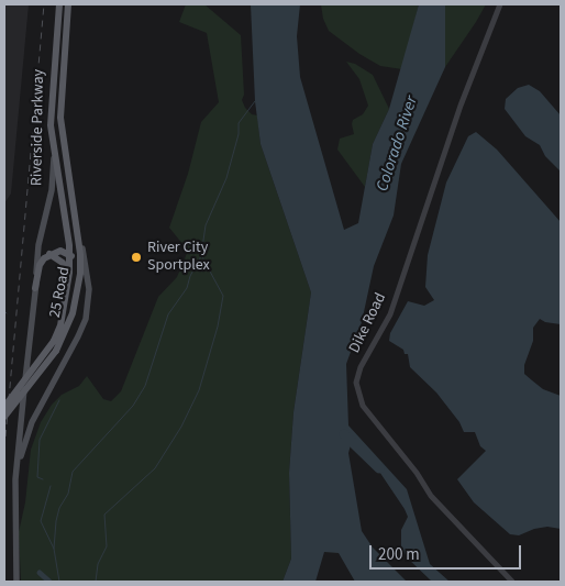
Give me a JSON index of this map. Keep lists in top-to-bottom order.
{
  "streets": {
    "main road": ["Riverside Parkway", "25 Road"],
    "street": ["Dike Road"]
  },
  "crossings": [
    ["Riverside Parkway", "25 Road"]
  ],
  "water": ["Colorado River"],
  "places": ["River City Sportplex"],
  "scale_bar": "200 m"
}
